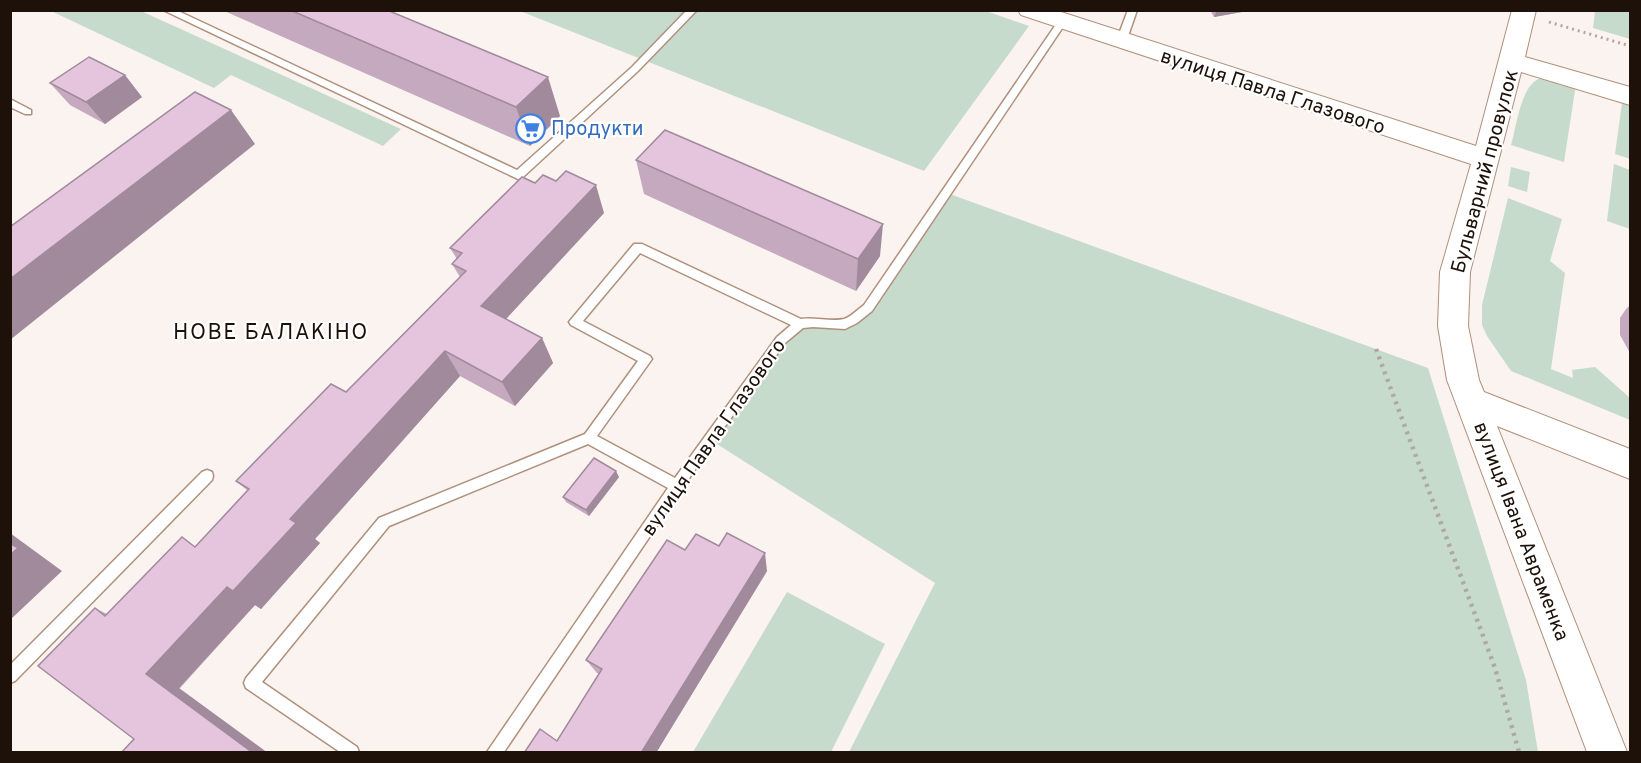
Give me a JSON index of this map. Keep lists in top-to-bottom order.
{
  "streets": {
    "street": ["вулиця Павла Глазового", "Бульварний провулок", "вулиця Івана Авраменка"]
  },
  "crossings": [
    ["вулиця Павла Глазового", "Бульварний провулок"],
    ["Бульварний провулок", "вулиця Івана Авраменка"]
  ],
  "districts": ["НОВЕ БАЛАКІНО"],
  "places": {
    "supermarket": ["Продукти"]
  }
}
